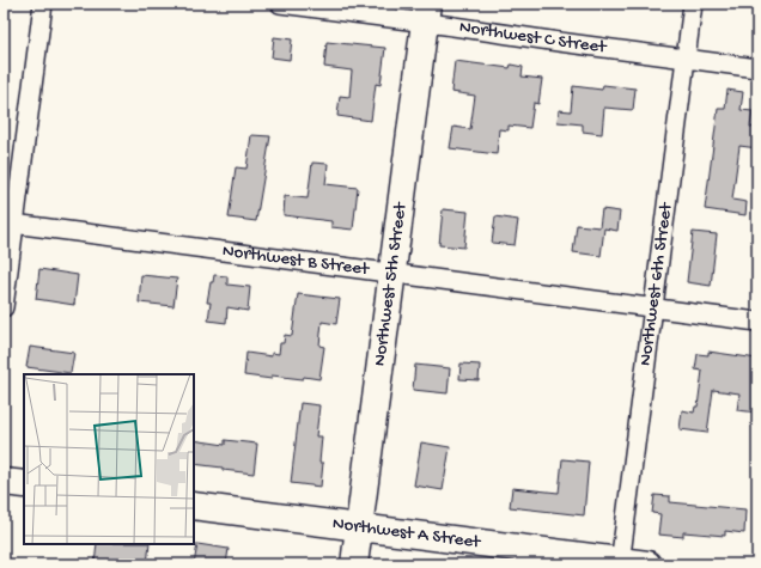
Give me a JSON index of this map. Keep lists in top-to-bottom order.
{
  "streets": {
    "street": [
      "Northwest C Street",
      "Northwest B Street",
      "Northwest 5th Street",
      "Northwest 6th Street",
      "Northwest A Street"
    ]
  },
  "crossings": [
    ["Northwest C Street", "Northwest 5th Street"],
    ["Northwest C Street", "Northwest 6th Street"],
    ["Northwest B Street", "Northwest 5th Street"],
    ["Northwest B Street", "Northwest 6th Street"],
    ["Northwest 5th Street", "Northwest A Street"],
    ["Northwest 6th Street", "Northwest A Street"]
  ]
}
